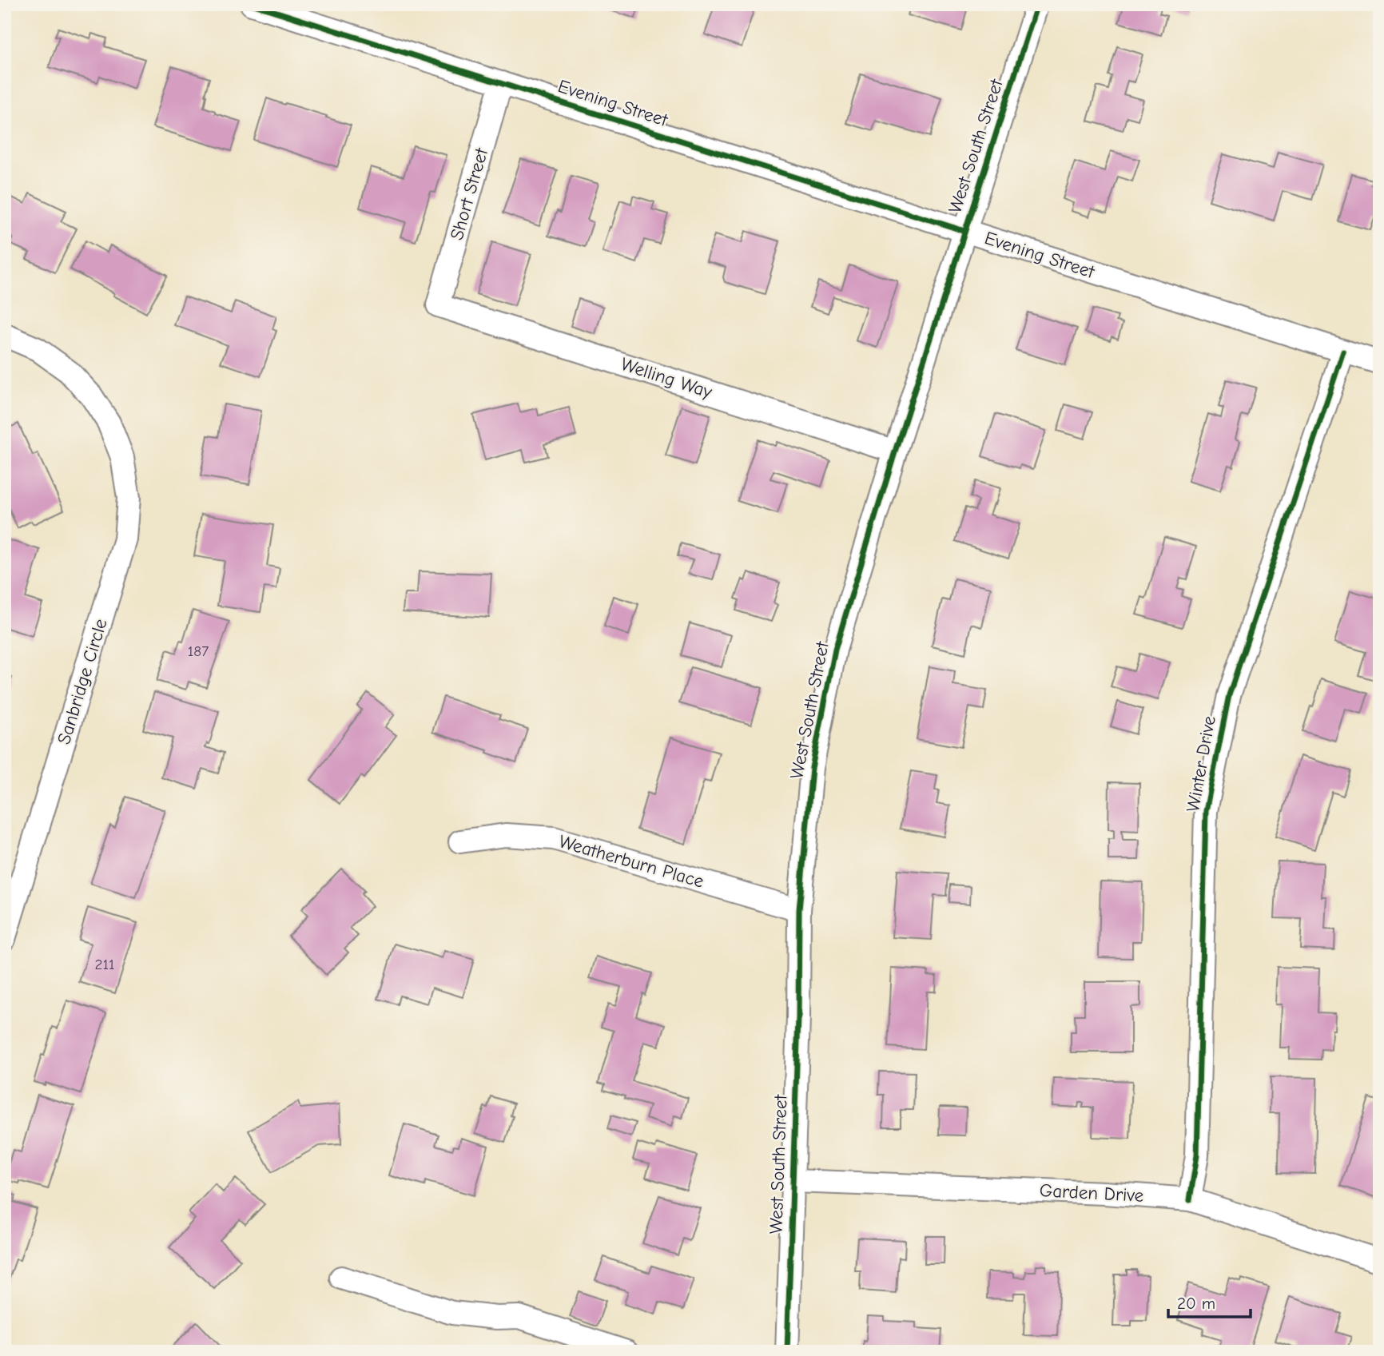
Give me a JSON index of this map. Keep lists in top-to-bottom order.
{
  "streets": {
    "street": [
      "Evening Street",
      "West South Street",
      "Short Street",
      "Welling Way",
      "Sanbridge Circle",
      "Winter Drive",
      "Weatherburn Place",
      "Garden Drive"
    ]
  },
  "crossings": [
    ["Evening Street", "West South Street"],
    ["Evening Street", "Short Street"],
    ["Evening Street", "Winter Drive"],
    ["West South Street", "Welling Way"],
    ["West South Street", "Weatherburn Place"],
    ["West South Street", "Garden Drive"],
    ["Short Street", "Welling Way"],
    ["Winter Drive", "Garden Drive"]
  ],
  "house_numbers": ["187", "211"],
  "scale_bar": "20 m"
}
